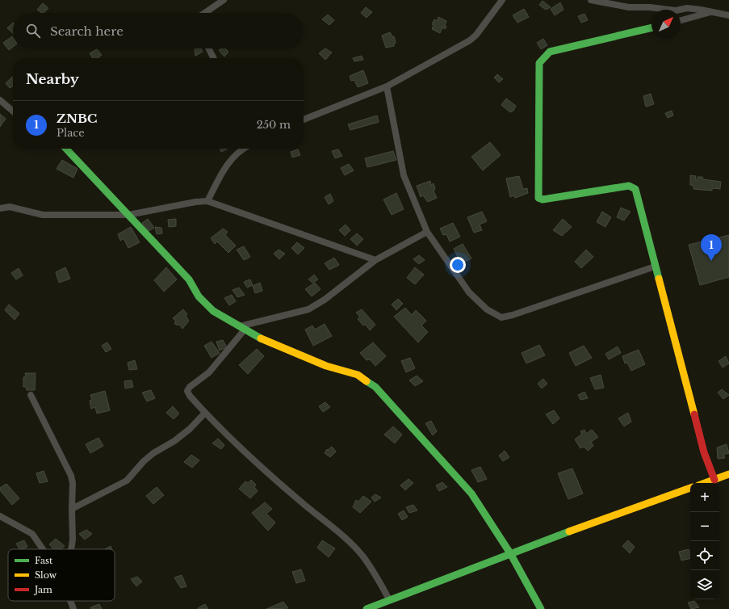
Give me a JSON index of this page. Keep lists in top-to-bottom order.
{
  "legend": ["Fast", "Slow", "Jam"],
  "north": "top right",
  "page": {
    "search": "Search here",
    "heading": "Nearby",
    "list": [
      {
        "mark": "1",
        "name": "ZNBC",
        "note": "Place",
        "value": "250 m"
      }
    ],
    "pins": "1",
    "map_buttons": ["+", "−"]
  }
}
